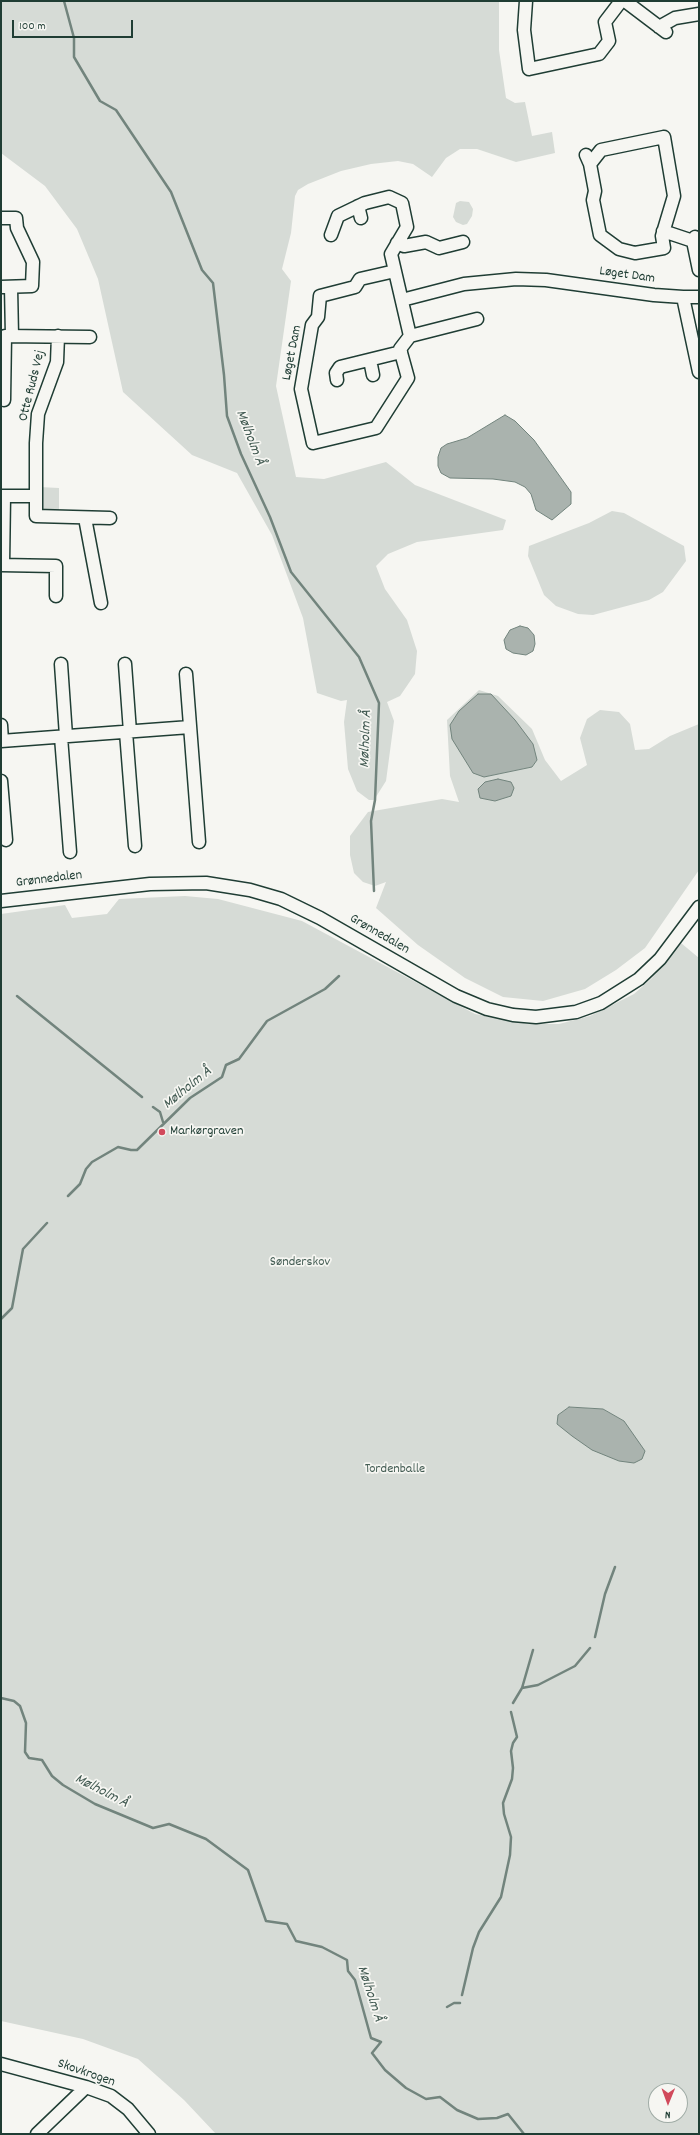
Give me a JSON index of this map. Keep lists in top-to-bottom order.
{
  "streets": {
    "street": [
      "Løget Dam",
      "Otte Ruds Vej",
      "Grønnedalen",
      "Skovkrogen"
    ]
  },
  "water": ["Mølholm Å"],
  "parks": ["Sønderskov", "Tordenballe"],
  "places": ["Markørgraven"],
  "scale_bar": "100 m",
  "north": "bottom"
}
